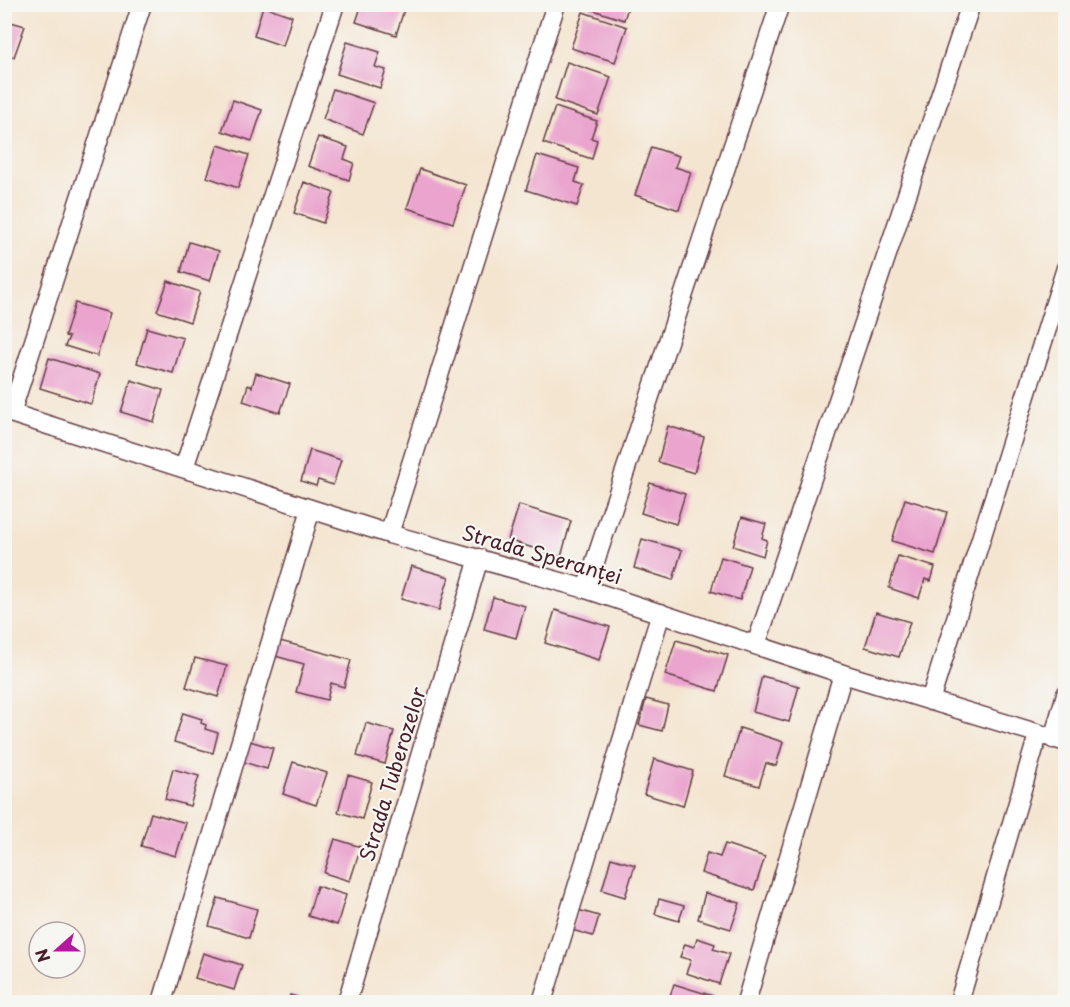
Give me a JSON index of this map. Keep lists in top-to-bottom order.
{
  "streets": {
    "street": ["Strada Speranței", "Strada Tuberozelor"]
  },
  "crossings": [
    ["Strada Speranței", "Strada Tuberozelor"]
  ],
  "north": "left"
}
